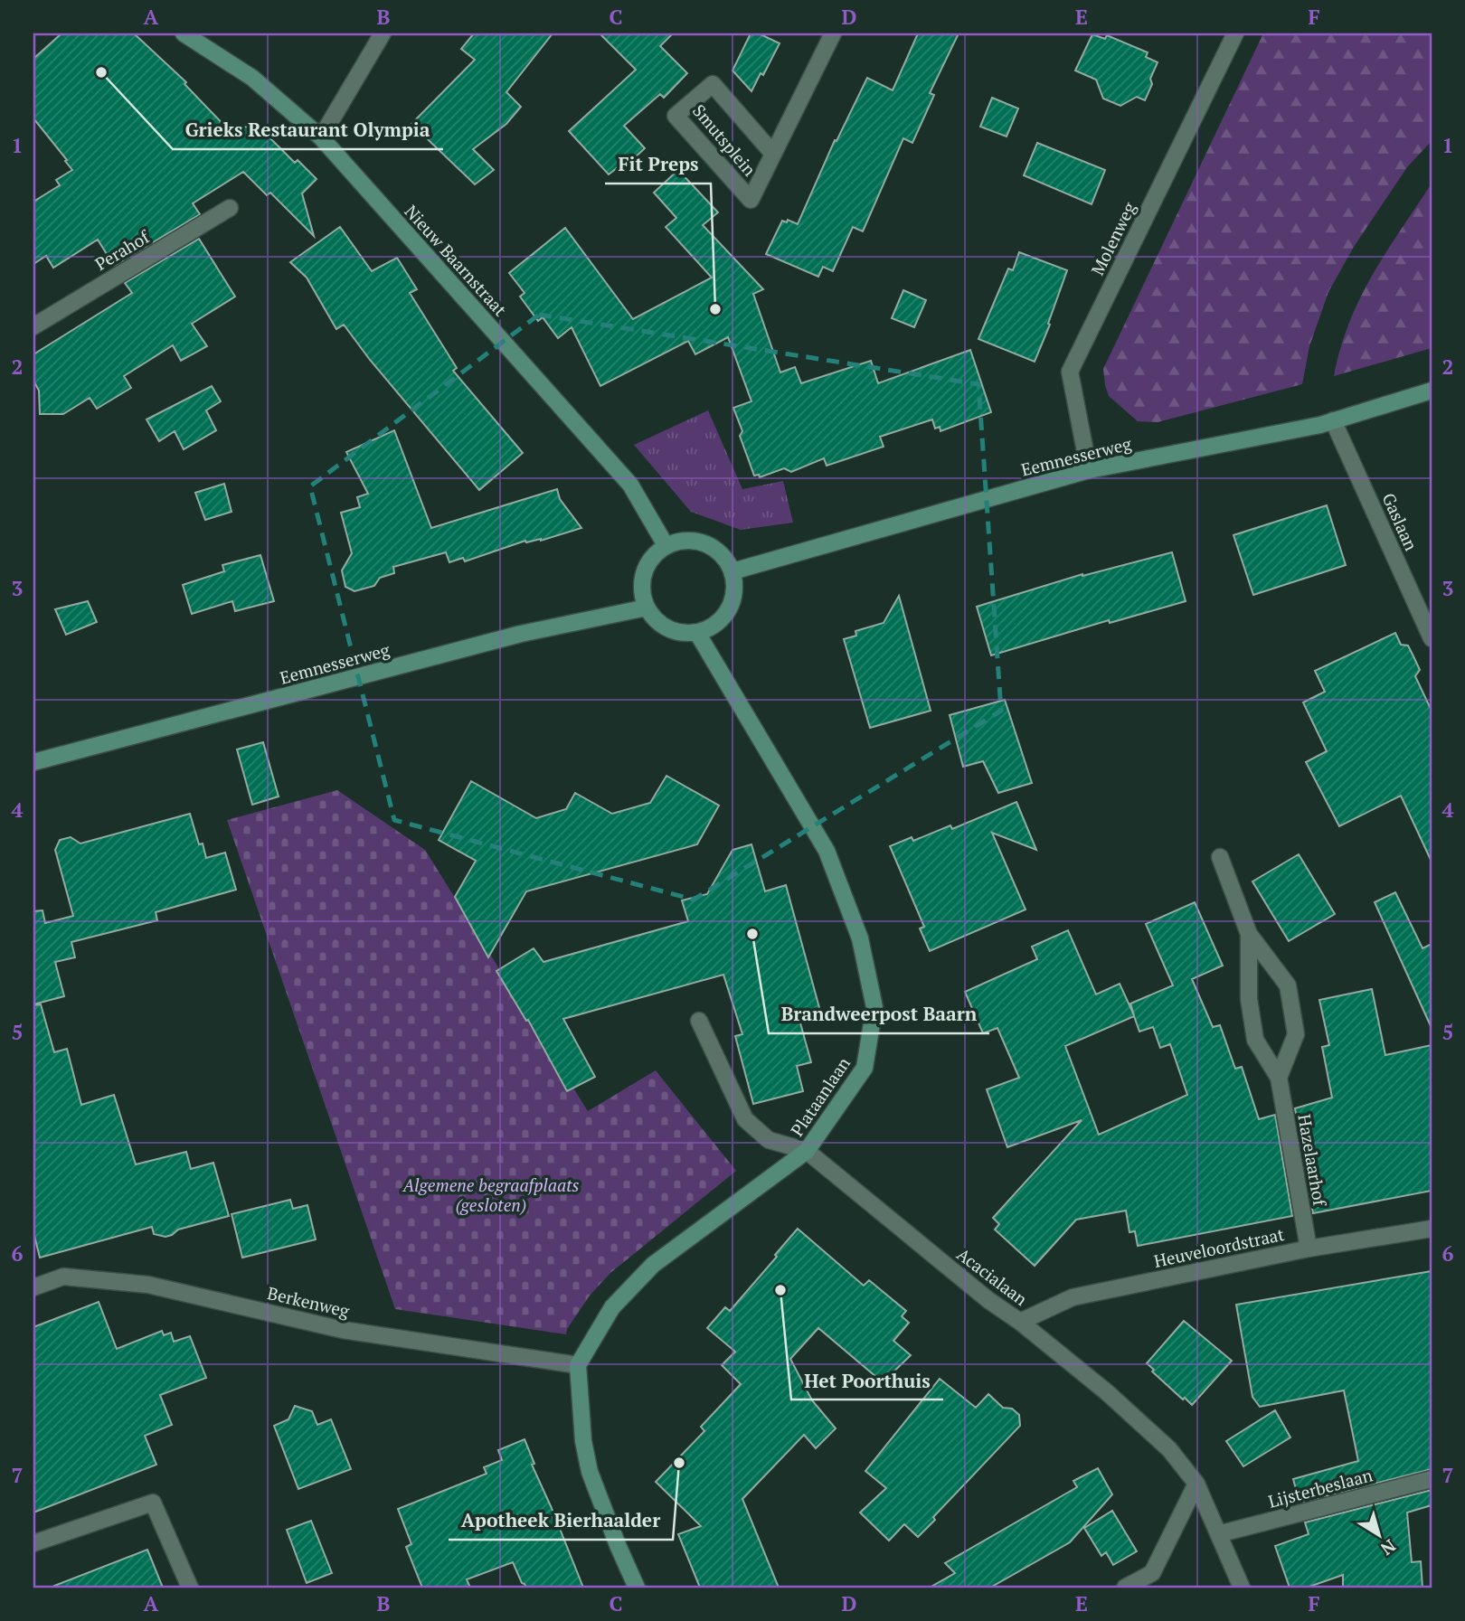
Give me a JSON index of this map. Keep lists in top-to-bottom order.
{
  "streets": {
    "street": [
      "Smutsplein",
      "Molenweg",
      "Perahof",
      "Nieuw Baarnstraat",
      "Eemnesserweg",
      "Gaslaan",
      "Plataanlaan",
      "Hazelaarhof",
      "Heuveloordstraat",
      "Acacialaan",
      "Berkenweg",
      "Lijsterbeslaan"
    ]
  },
  "crossings": [
    ["Molenweg", "Eemnesserweg"],
    ["Nieuw Baarnstraat", "Eemnesserweg"],
    ["Nieuw Baarnstraat", "Plataanlaan"],
    ["Eemnesserweg", "Gaslaan"],
    ["Eemnesserweg", "Plataanlaan"],
    ["Plataanlaan", "Acacialaan"],
    ["Plataanlaan", "Berkenweg"],
    ["Hazelaarhof", "Heuveloordstraat"],
    ["Heuveloordstraat", "Acacialaan"],
    ["Acacialaan", "Lijsterbeslaan"]
  ],
  "parks": ["Algemene begraafplaats (gesloten)"],
  "places": [
    "Grieks Restaurant Olympia",
    "Fit Preps",
    "Brandweerpost Baarn",
    "Het Poorthuis",
    "Apotheek Bierhaalder"
  ],
  "north": "bottom right",
  "grid": {
    "columns": [
      "A",
      "B",
      "C",
      "D",
      "E",
      "F"
    ],
    "rows": [
      "1",
      "2",
      "3",
      "4",
      "5",
      "6",
      "7"
    ]
  }
}
